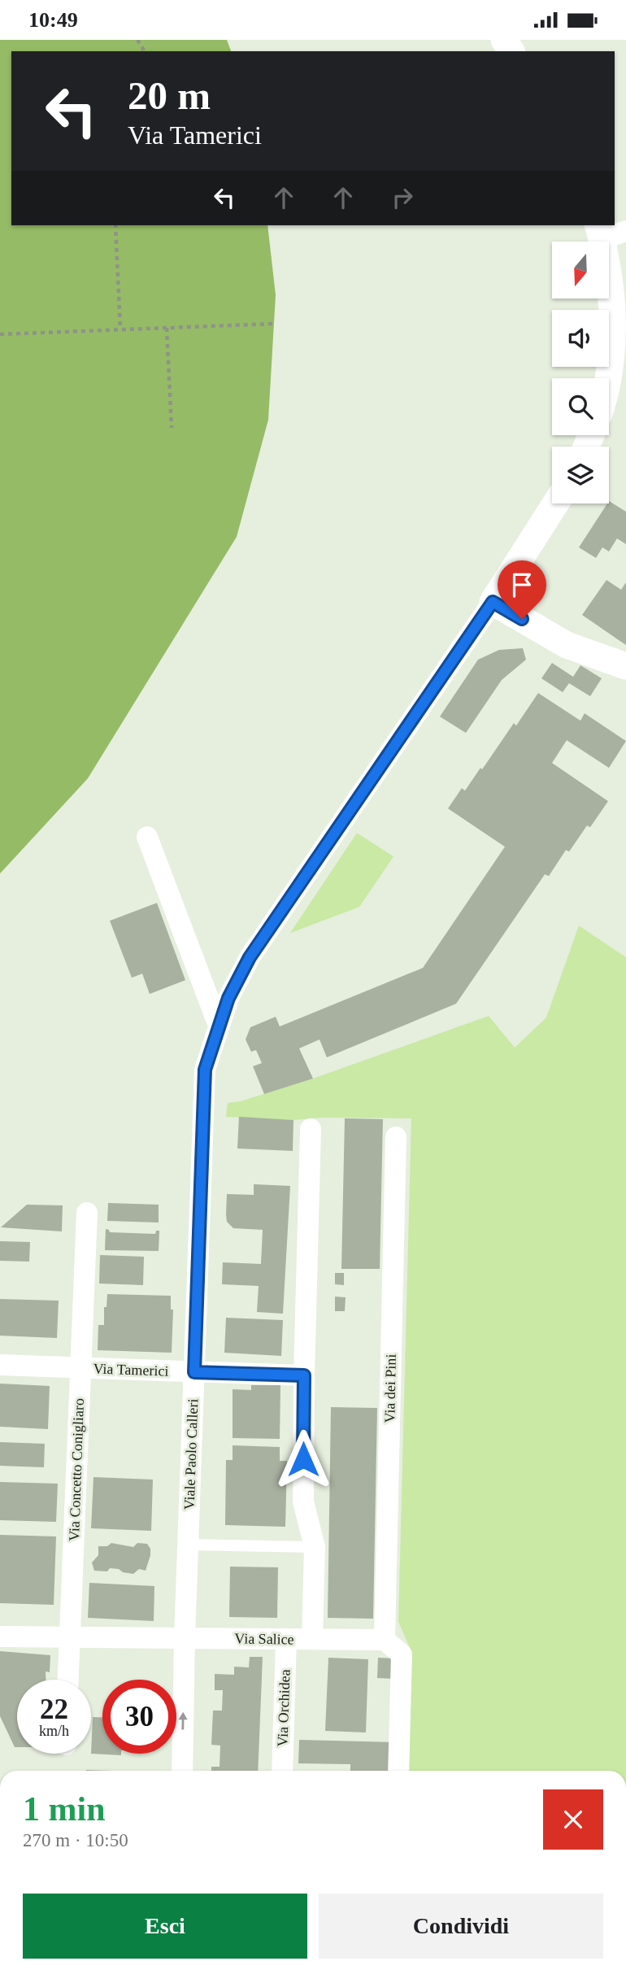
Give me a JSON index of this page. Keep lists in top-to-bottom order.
{
  "streets": {
    "street": [
      "Via Tamerici",
      "Via dei Pini",
      "Viale Paolo Calleri",
      "Via Concetto Conigliaro",
      "Via Salice",
      "Via Orchidea"
    ]
  },
  "crossings": [
    ["Via Tamerici", "Viale Paolo Calleri"],
    ["Via Tamerici", "Via Concetto Conigliaro"],
    ["Via dei Pini", "Via Salice"],
    ["Viale Paolo Calleri", "Via Salice"],
    ["Via Concetto Conigliaro", "Via Salice"],
    ["Via Salice", "Via Orchidea"]
  ],
  "north": "bottom",
  "page": {
    "status": "10:49",
    "turn": ["20 m", "Via Tamerici"],
    "speed": "22 km/h",
    "limit": "30",
    "heading": ["1 min", "270 m · 10:50"],
    "buttons": ["Esci", "Condividi"]
  }
}
